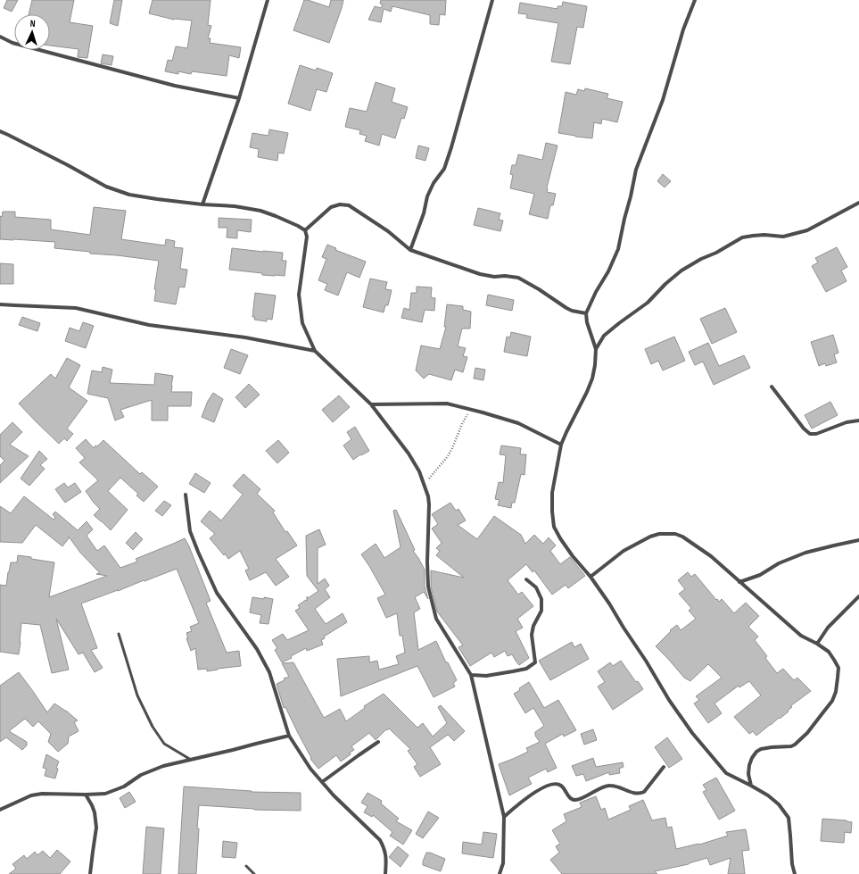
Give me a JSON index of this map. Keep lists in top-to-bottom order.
{
  "north": "top"
}
